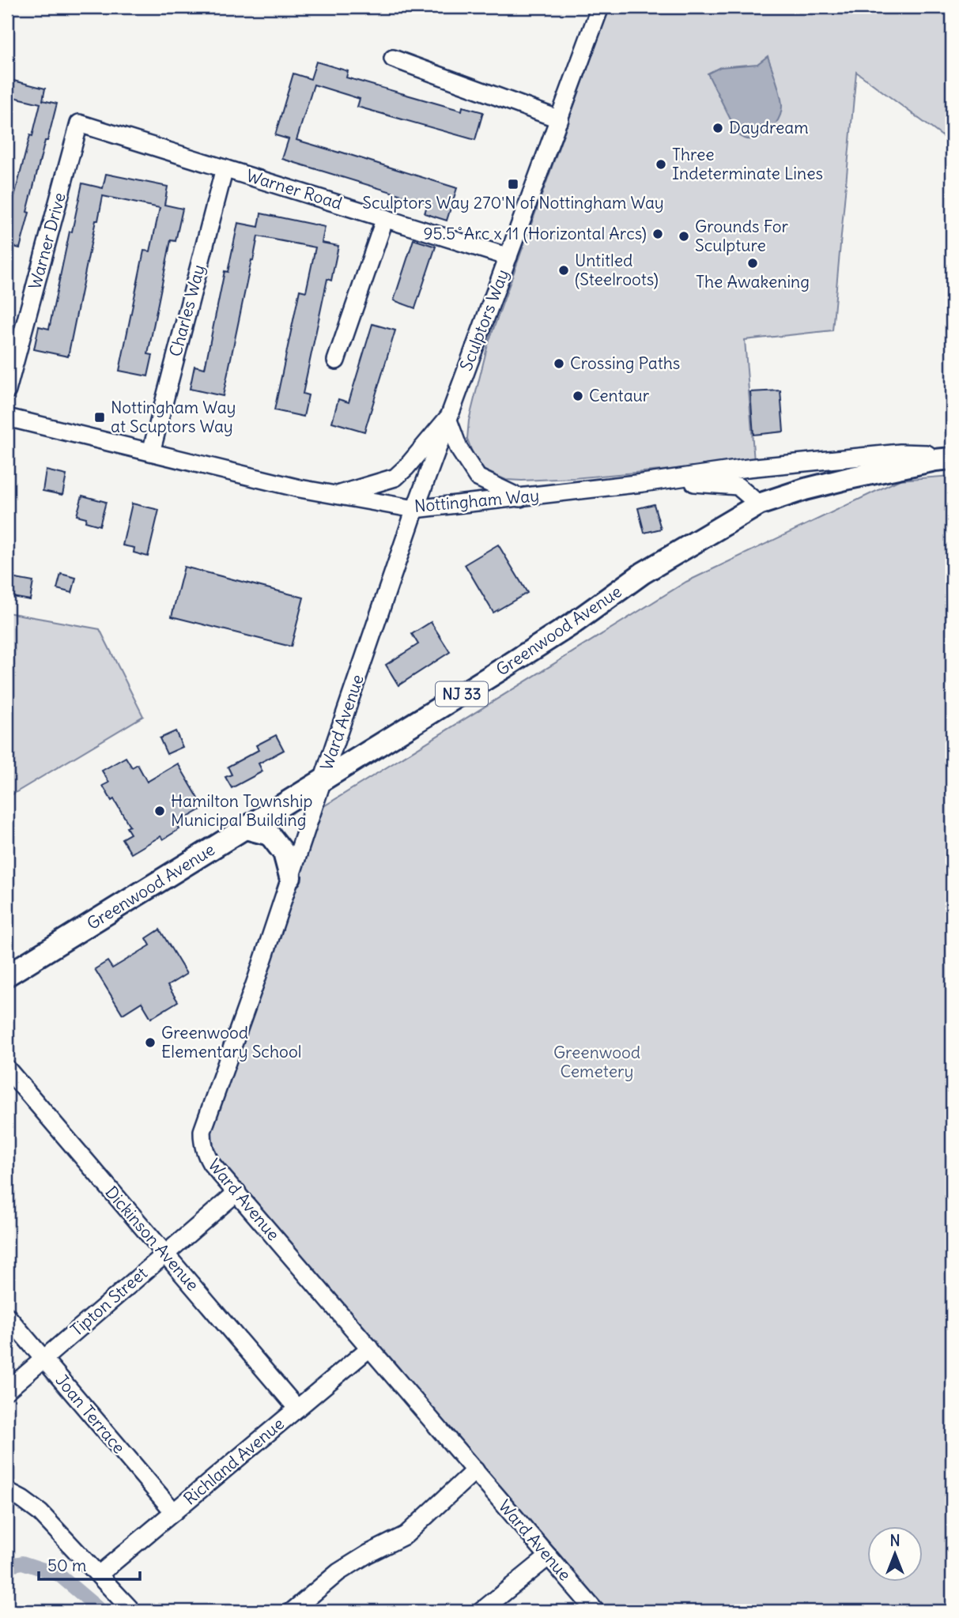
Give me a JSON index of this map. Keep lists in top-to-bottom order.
{
  "streets": {
    "main road": ["Greenwood Avenue", "NJ 33"],
    "street": [
      "Warner Road",
      "Warner Drive",
      "Charles Way",
      "Sculptors Way",
      "Nottingham Way",
      "Ward Avenue",
      "Dickinson Avenue",
      "Tipton Street",
      "Joan Terrace",
      "Richland Avenue"
    ]
  },
  "crossings": [
    ["Warner Road", "Warner Drive"],
    ["Warner Road", "Charles Way"],
    ["Warner Road", "Sculptors Way"],
    ["Charles Way", "Nottingham Way"],
    ["Sculptors Way", "Nottingham Way"],
    ["Sculptors Way", "Ward Avenue"],
    ["Nottingham Way", "Greenwood Avenue"],
    ["Nottingham Way", "Ward Avenue"],
    ["Greenwood Avenue", "Ward Avenue"],
    ["Ward Avenue", "Tipton Street"],
    ["Ward Avenue", "Richland Avenue"],
    ["Dickinson Avenue", "Tipton Street"],
    ["Dickinson Avenue", "Richland Avenue"],
    ["Tipton Street", "Joan Terrace"],
    ["Joan Terrace", "Richland Avenue"]
  ],
  "parks": ["Greenwood Cemetery"],
  "places": {
    "other": [
      "Daydream",
      "Three Indeterminate Lines",
      "95.5 ̊ Arc x 11 (Horizontal Arcs)",
      "Grounds For Sculpture",
      "The Awakening",
      "Untitled (Steelroots)",
      "Crossing Paths",
      "Centaur",
      "Hamilton Township Municipal Building",
      "Greenwood Elementary School"
    ],
    "transit": ["Sculptors Way 270'N of Nottingham Way", "Nottingham Way at Scuptors Way"]
  },
  "scale_bar": "50 m",
  "north": "top"
}
